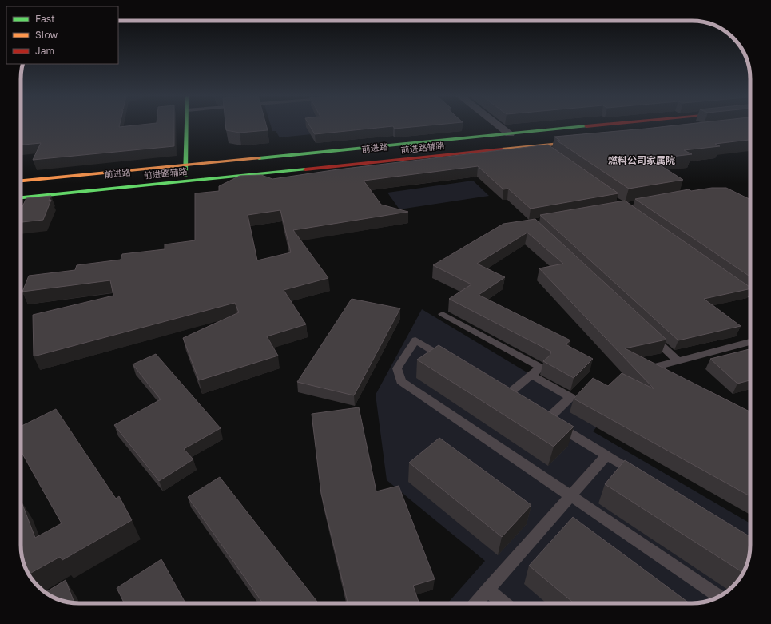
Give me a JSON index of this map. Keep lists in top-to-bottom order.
{
  "streets": {
    "main road": ["前进路", "前进路辅路"]
  },
  "crossings": [
    ["前进路", "前进路辅路"]
  ],
  "districts": ["燃料公司家属院"],
  "legend": ["Fast", "Slow", "Jam"]
}
